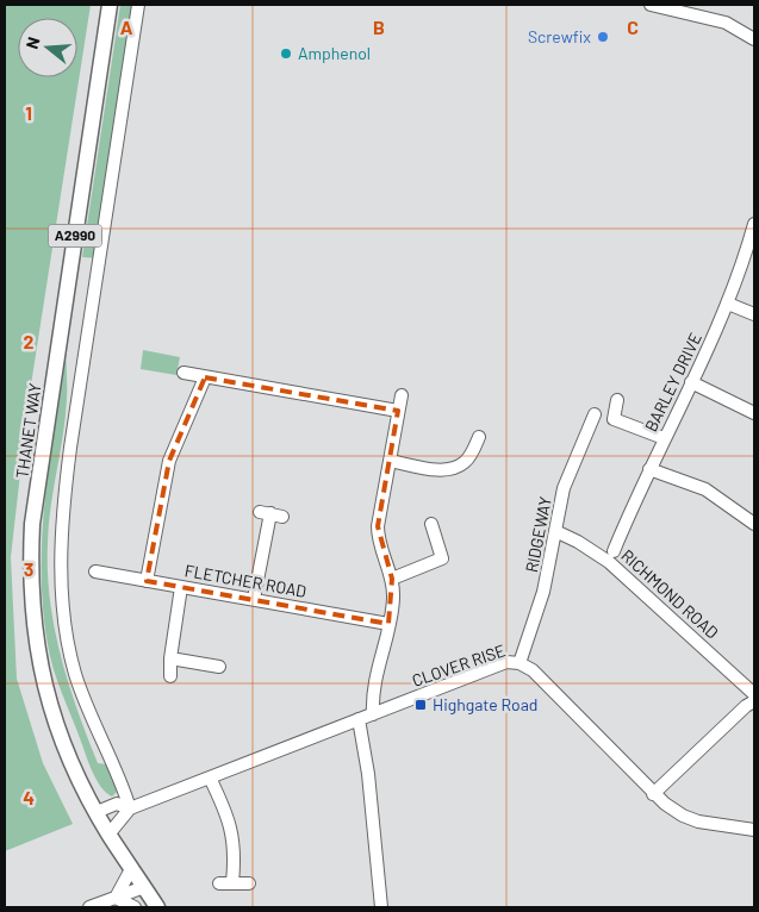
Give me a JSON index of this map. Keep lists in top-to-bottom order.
{
  "streets": {
    "main road": ["A2990", "THANET WAY"],
    "street": [
      "BARLEY DRIVE",
      "RIDGEWAY",
      "FLETCHER ROAD",
      "RICHMOND ROAD",
      "CLOVER RISE"
    ]
  },
  "crossings": [
    ["THANET WAY", "CLOVER RISE"],
    ["RIDGEWAY", "RICHMOND ROAD"],
    ["RIDGEWAY", "CLOVER RISE"]
  ],
  "places": {
    "other": ["Screwfix", "Amphenol"],
    "transit": ["Highgate Road"]
  },
  "north": "left",
  "grid": {
    "columns": ["A", "B", "C"],
    "rows": [
      "1",
      "2",
      "3",
      "4"
    ]
  }
}
